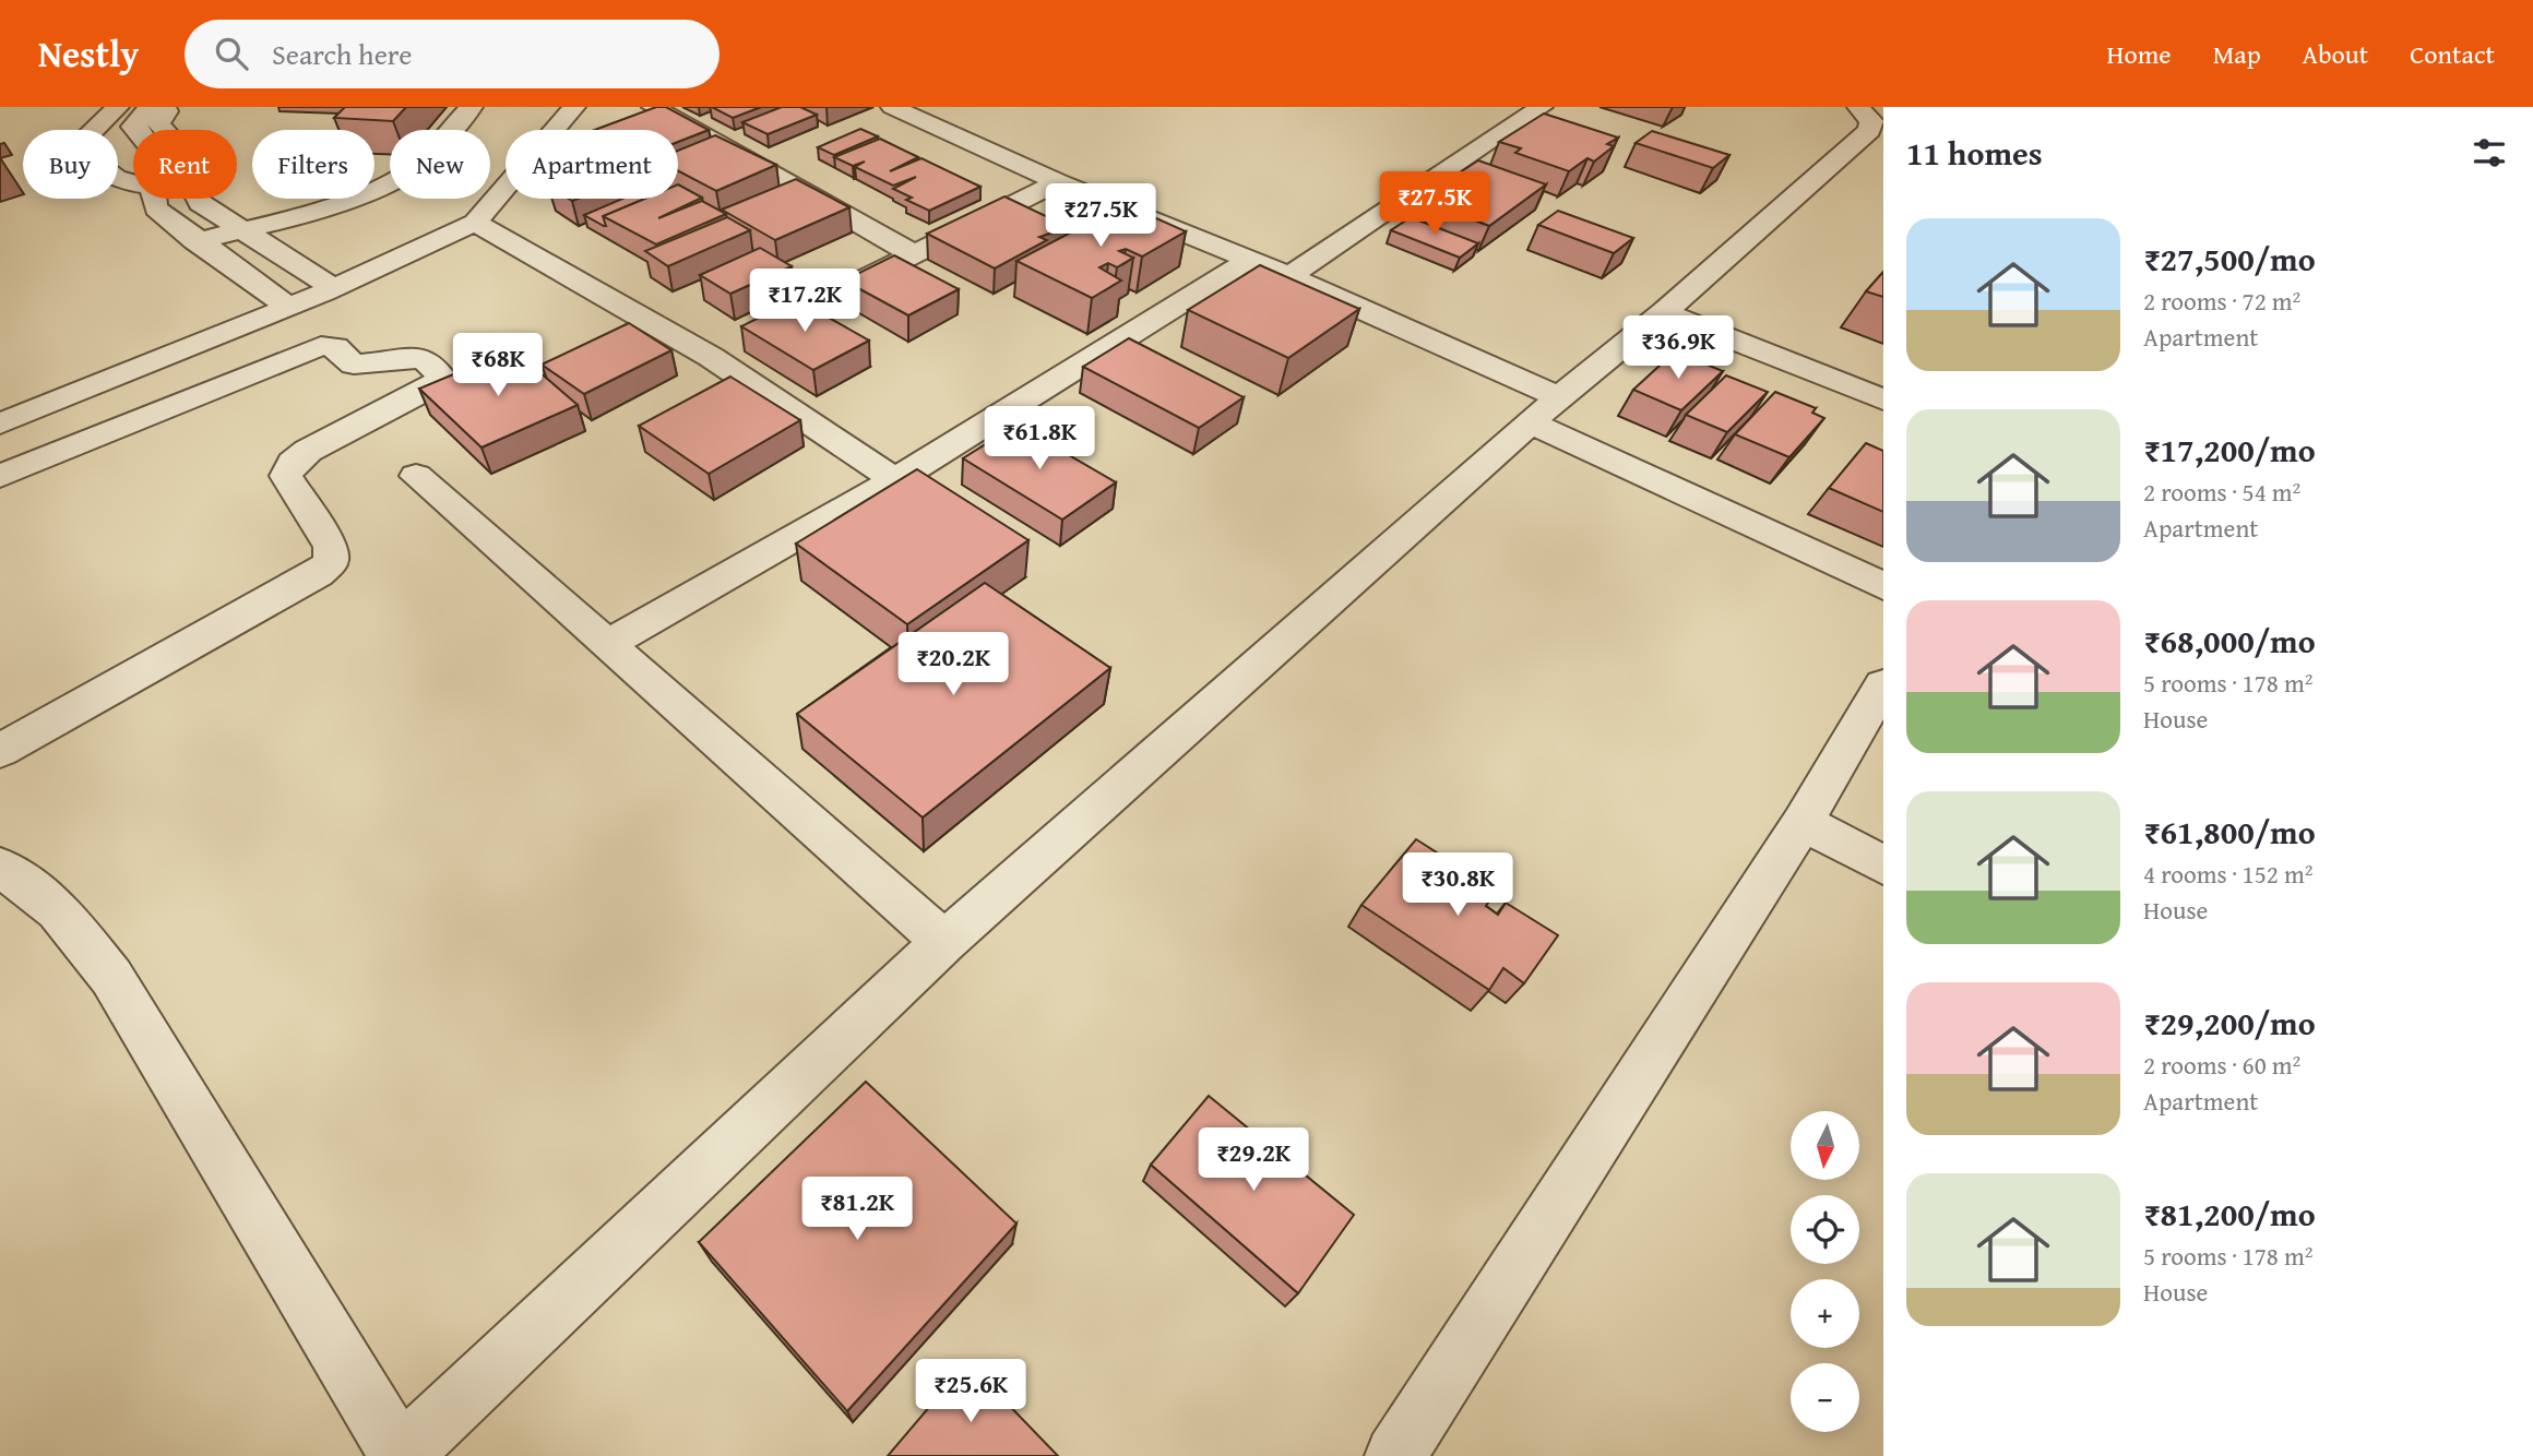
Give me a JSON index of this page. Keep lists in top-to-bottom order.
{
  "north": "bottom",
  "page": {
    "header": "Nestly",
    "search": "Search here",
    "nav": [
      "Home",
      "Map",
      "About",
      "Contact"
    ],
    "heading": "11 homes",
    "chip": [
      "Buy",
      "Rent",
      "Filters",
      "New",
      "Apartment"
    ],
    "price": [
      "₹27.5K",
      "₹27.5K",
      "₹17.2K",
      "₹36.9K",
      "₹68K",
      "₹61.8K",
      "₹20.2K",
      "₹30.8K",
      "₹29.2K",
      "₹81.2K",
      "₹25.6K"
    ],
    "list": [
      {
        "name": "₹27,500/mo",
        "note": "2 rooms · 72 m² · Apartment"
      },
      {
        "name": "₹17,200/mo",
        "note": "2 rooms · 54 m² · Apartment"
      },
      {
        "name": "₹68,000/mo",
        "note": "5 rooms · 178 m² · House"
      },
      {
        "name": "₹61,800/mo",
        "note": "4 rooms · 152 m² · House"
      },
      {
        "name": "₹29,200/mo",
        "note": "2 rooms · 60 m² · Apartment"
      },
      {
        "name": "₹81,200/mo",
        "note": "5 rooms · 178 m² · House"
      }
    ],
    "map_buttons": ["+", "−"]
  }
}
